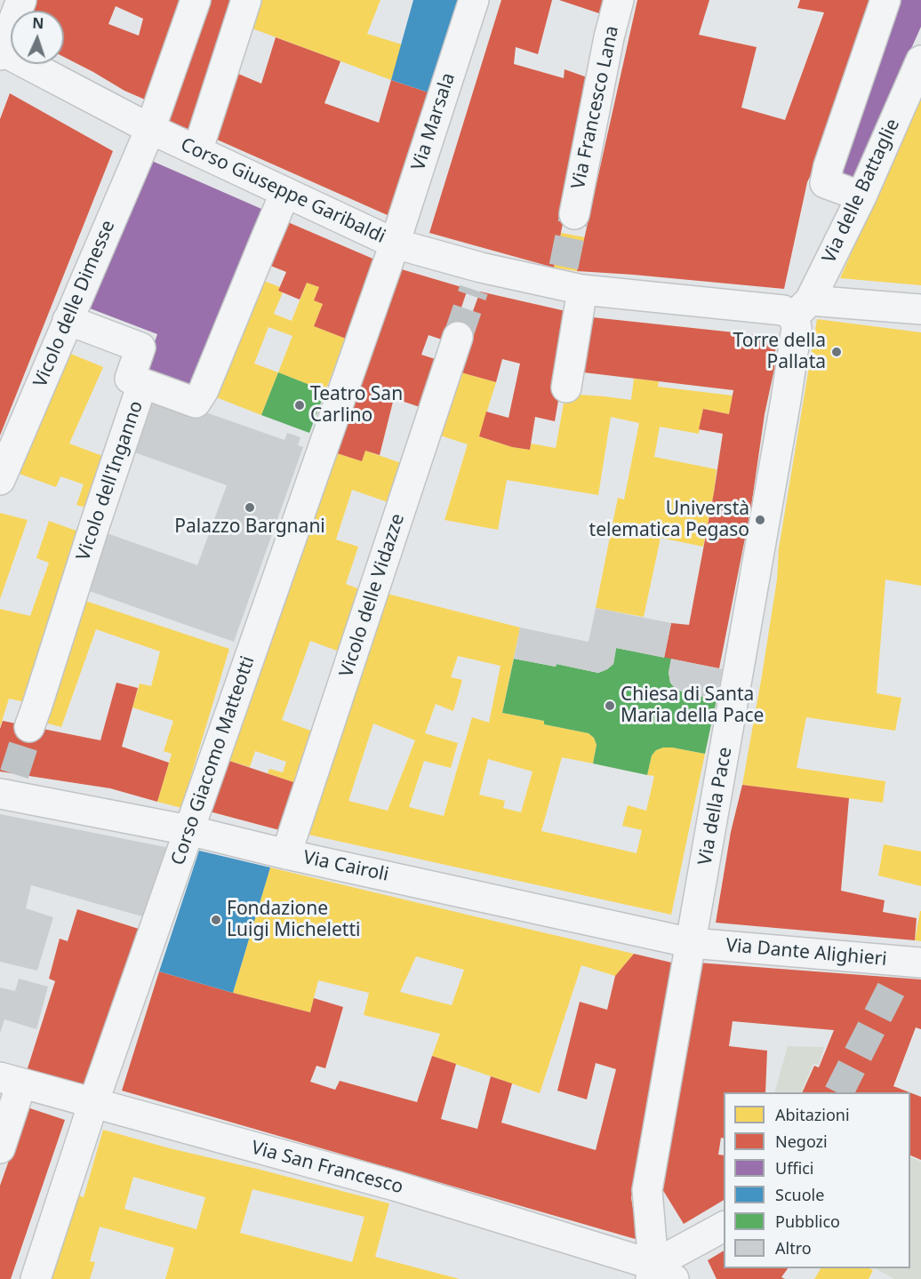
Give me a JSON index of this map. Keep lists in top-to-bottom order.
{
  "streets": {
    "street": [
      "Via Francesco Lana",
      "Via Marsala",
      "Corso Giuseppe Garibaldi",
      "Via delle Battaglie",
      "Vicolo delle Dimesse",
      "Vicolo dell'Inganno",
      "Vicolo delle Vidazze",
      "Corso Giacomo Matteotti",
      "Via della Pace",
      "Via Cairoli",
      "Via Dante Alighieri",
      "Via San Francesco"
    ]
  },
  "crossings": [
    ["Via Marsala", "Corso Giuseppe Garibaldi"],
    ["Via Marsala", "Corso Giacomo Matteotti"],
    ["Corso Giuseppe Garibaldi", "Via delle Battaglie"],
    ["Corso Giuseppe Garibaldi", "Vicolo delle Dimesse"],
    ["Corso Giuseppe Garibaldi", "Vicolo dell'Inganno"],
    ["Corso Giuseppe Garibaldi", "Corso Giacomo Matteotti"],
    ["Corso Giuseppe Garibaldi", "Via della Pace"],
    ["Via delle Battaglie", "Via della Pace"],
    ["Vicolo delle Vidazze", "Via Cairoli"],
    ["Corso Giacomo Matteotti", "Via Cairoli"],
    ["Corso Giacomo Matteotti", "Via San Francesco"],
    ["Via della Pace", "Via Cairoli"],
    ["Via della Pace", "Via Dante Alighieri"],
    ["Via della Pace", "Via San Francesco"],
    ["Via Cairoli", "Via Dante Alighieri"]
  ],
  "places": [
    "Torre della Pallata",
    "Teatro San Carlino",
    "Palazzo Bargnani",
    "Universtà telematica Pegaso",
    "Chiesa di Santa Maria della Pace",
    "Fondazione Luigi Micheletti"
  ],
  "legend": [
    "Abitazioni",
    "Negozi",
    "Uffici",
    "Scuole",
    "Pubblico",
    "Altro"
  ],
  "north": "top"
}
